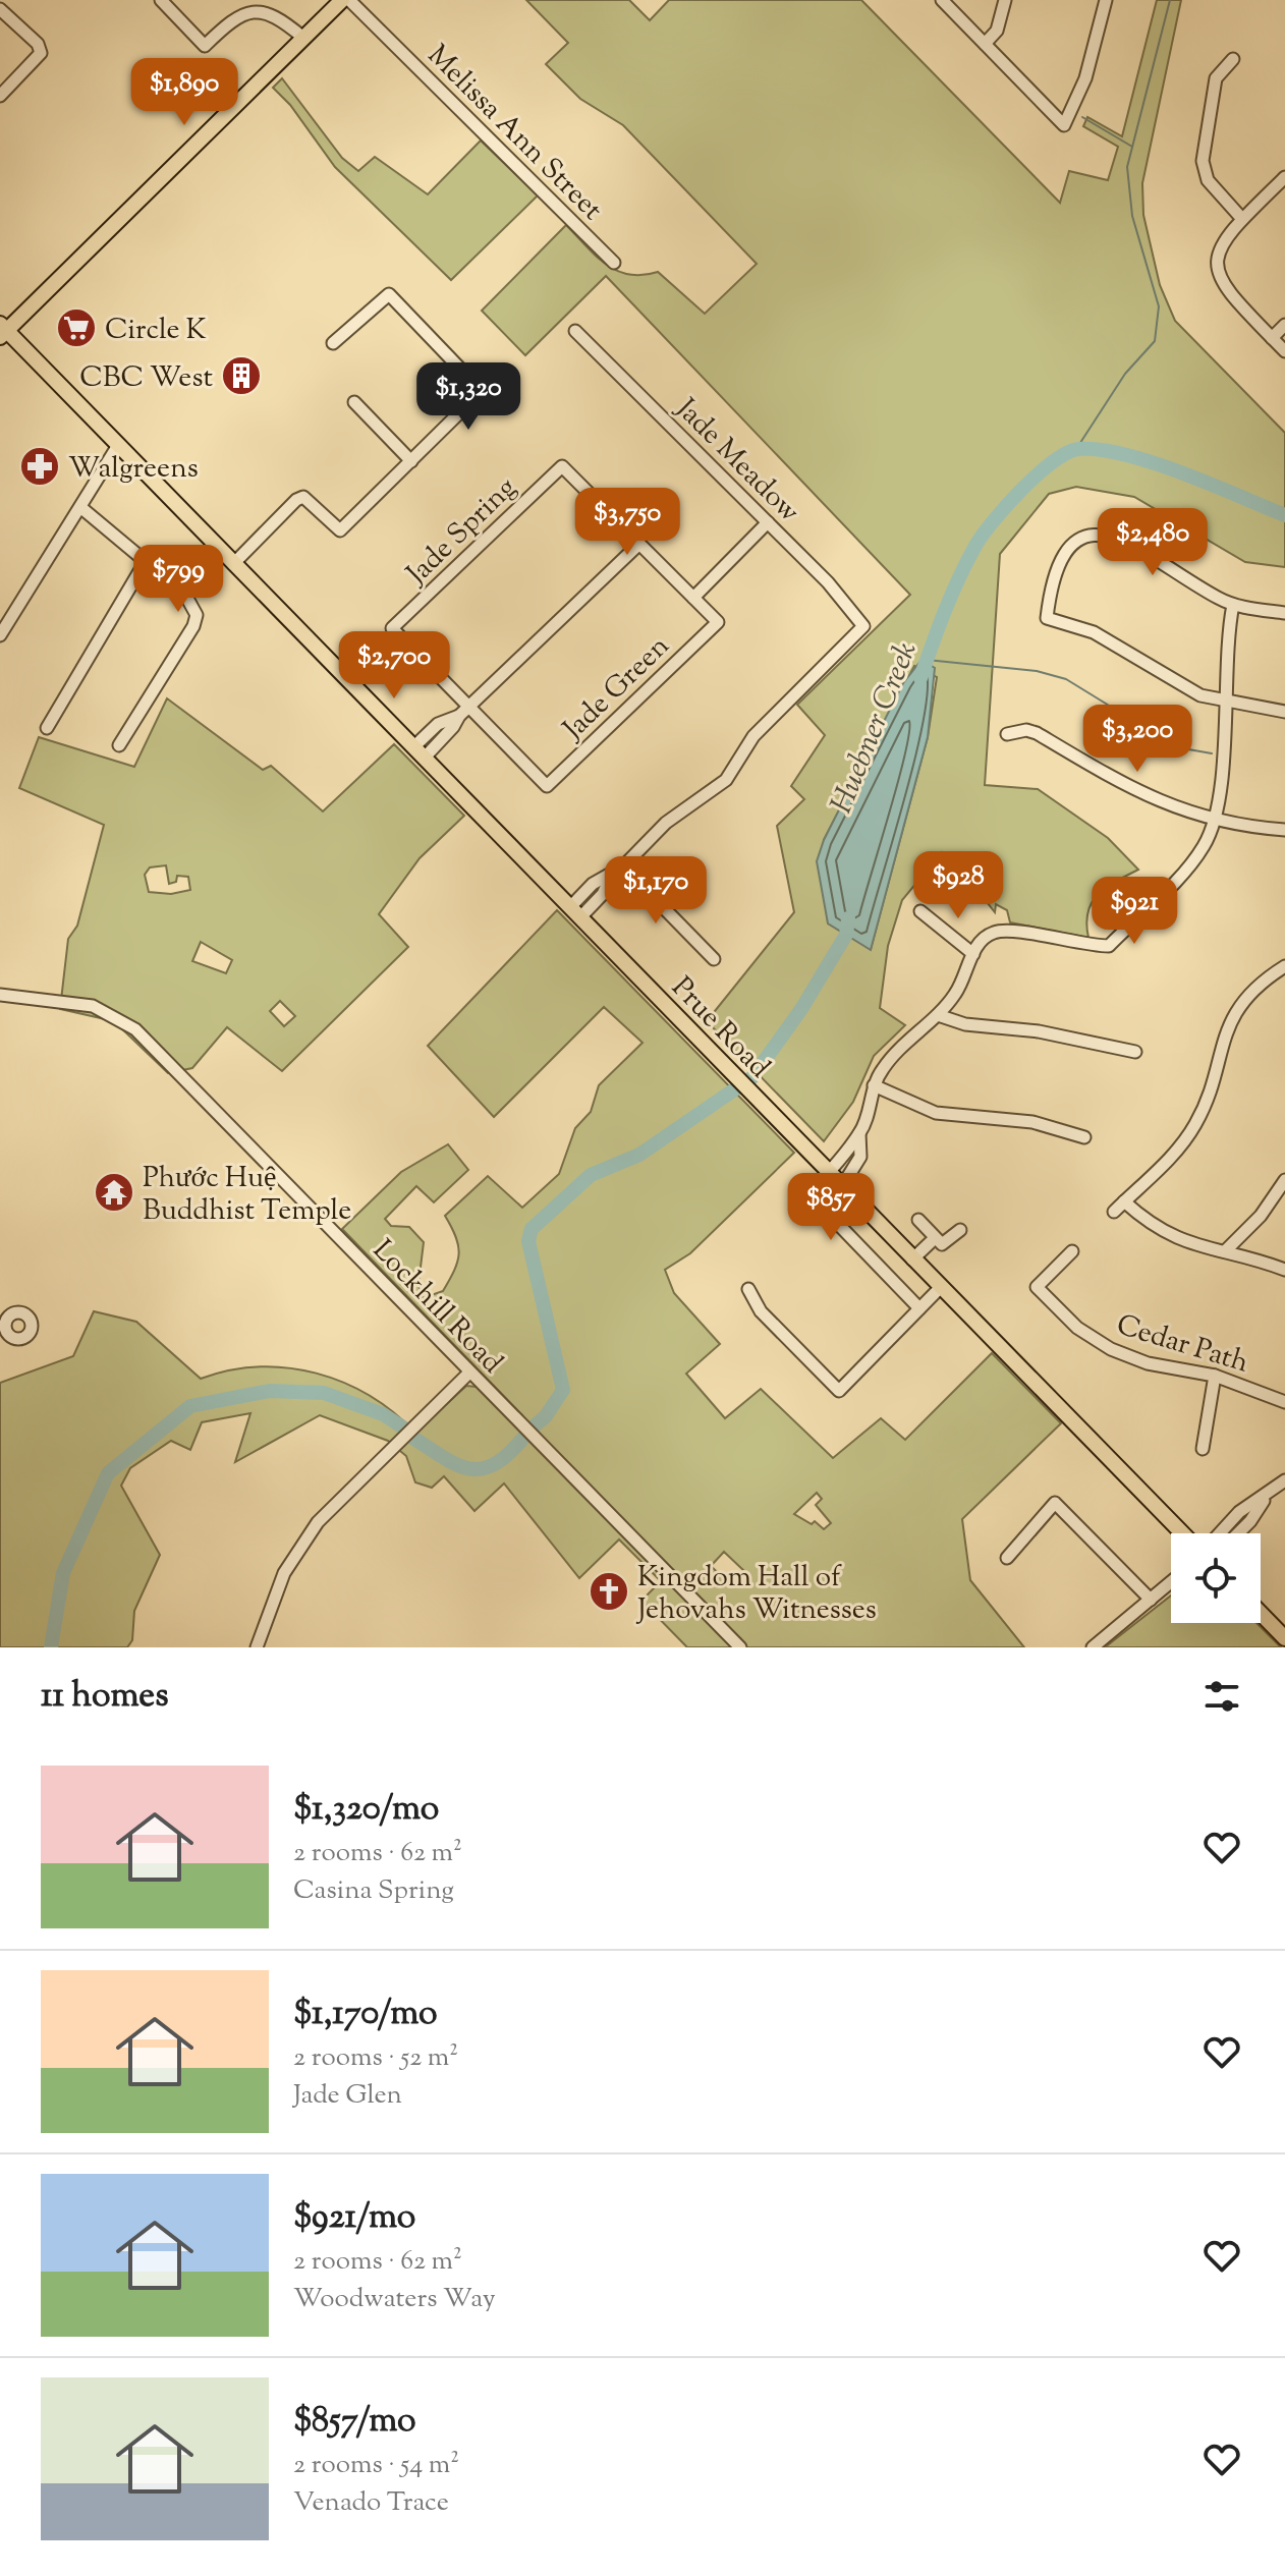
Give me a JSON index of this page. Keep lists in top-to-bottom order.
{
  "streets": {
    "main road": ["Prue Road"],
    "street": [
      "Melissa Ann Street",
      "Jade Meadow",
      "Jade Spring",
      "Jade Green",
      "Lockhill Road",
      "Cedar Path"
    ]
  },
  "crossings": [
    ["Jade Spring", "Jade Green"]
  ],
  "water": ["Huebner Creek"],
  "places": {
    "supermarket": ["Circle K"],
    "building": ["CBC West"],
    "pharmacy": ["Walgreens"],
    "temple": ["Phước Huệ Buddhist Temple"],
    "church": ["Kingdom Hall of Jehovahs Witnesses"]
  },
  "page": {
    "price": [
      "$1,890",
      "$1,320",
      "$3,750",
      "$2,480",
      "$799",
      "$2,700",
      "$3,200",
      "$928",
      "$1,170",
      "$921",
      "$857"
    ],
    "heading": "11 homes",
    "list": [
      {
        "name": "$1,320/mo",
        "note": "2 rooms · 62 m² · Casina Spring"
      },
      {
        "name": "$1,170/mo",
        "note": "2 rooms · 52 m² · Jade Glen"
      },
      {
        "name": "$921/mo",
        "note": "2 rooms · 62 m² · Woodwaters Way"
      },
      {
        "name": "$857/mo",
        "note": "2 rooms · 54 m² · Venado Trace"
      }
    ]
  }
}
